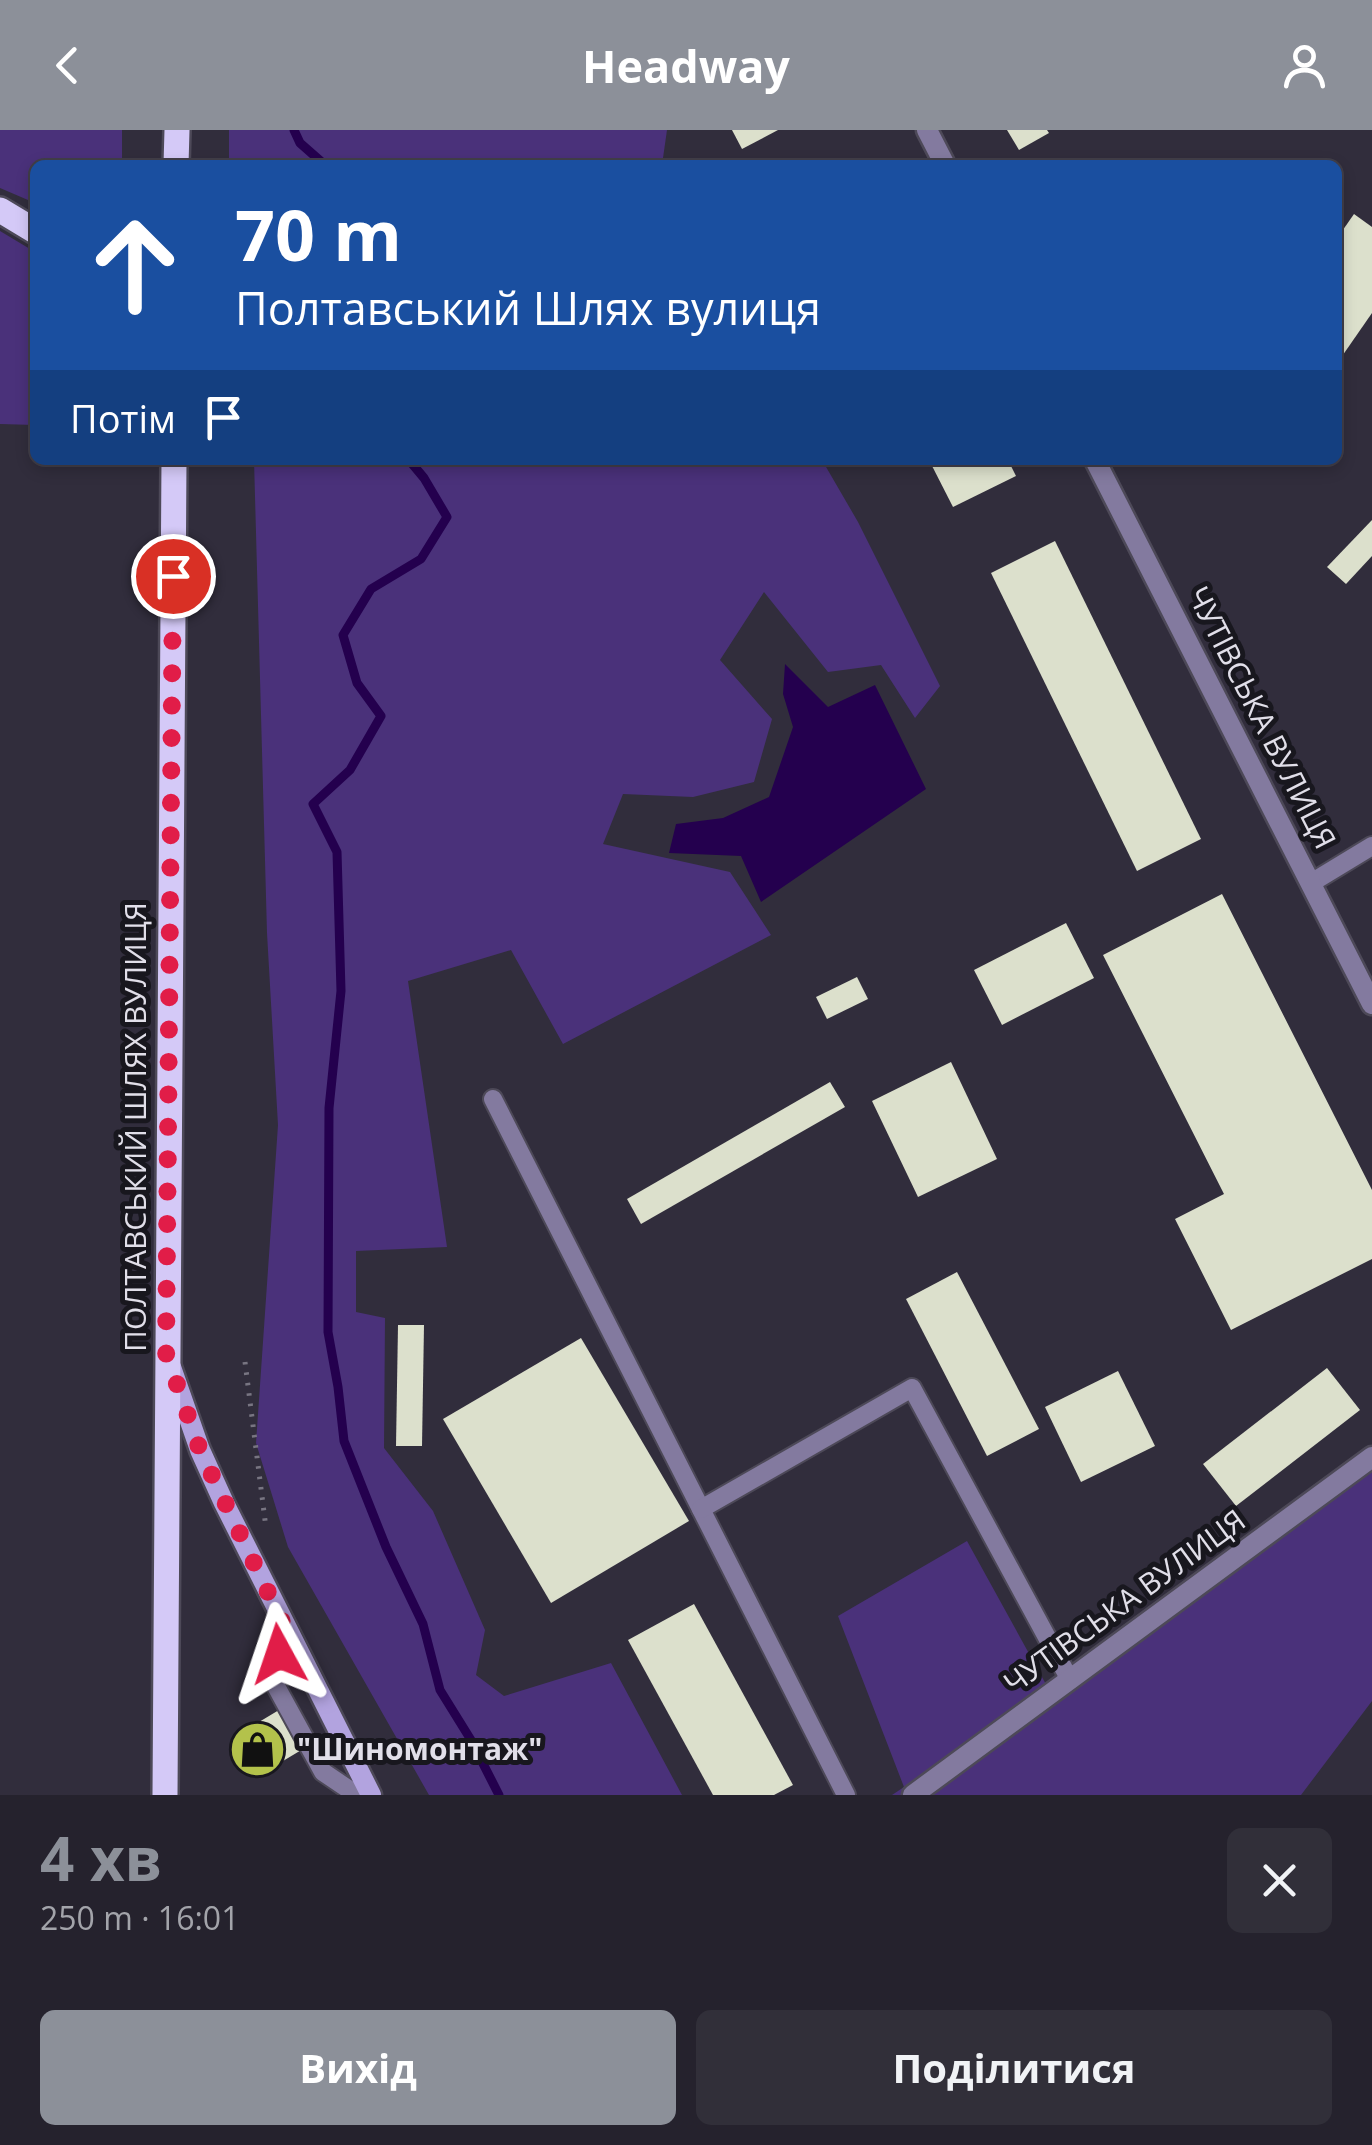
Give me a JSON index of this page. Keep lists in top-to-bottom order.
{
  "streets": {
    "main road": ["ПОЛТАВСЬКИЙ ШЛЯХ ВУЛИЦЯ"],
    "street": ["ЧУТІВСЬКА ВУЛИЦЯ"]
  },
  "places": {
    "shop": ["\"Шиномонтаж\""]
  },
  "page": {
    "header": "Headway",
    "turn": ["70 m", "Полтавський Шлях вулиця"],
    "then": "Потім",
    "heading": ["4 хв", "250 m · 16:01"],
    "buttons": ["Вихід", "Поділитися"]
  }
}
